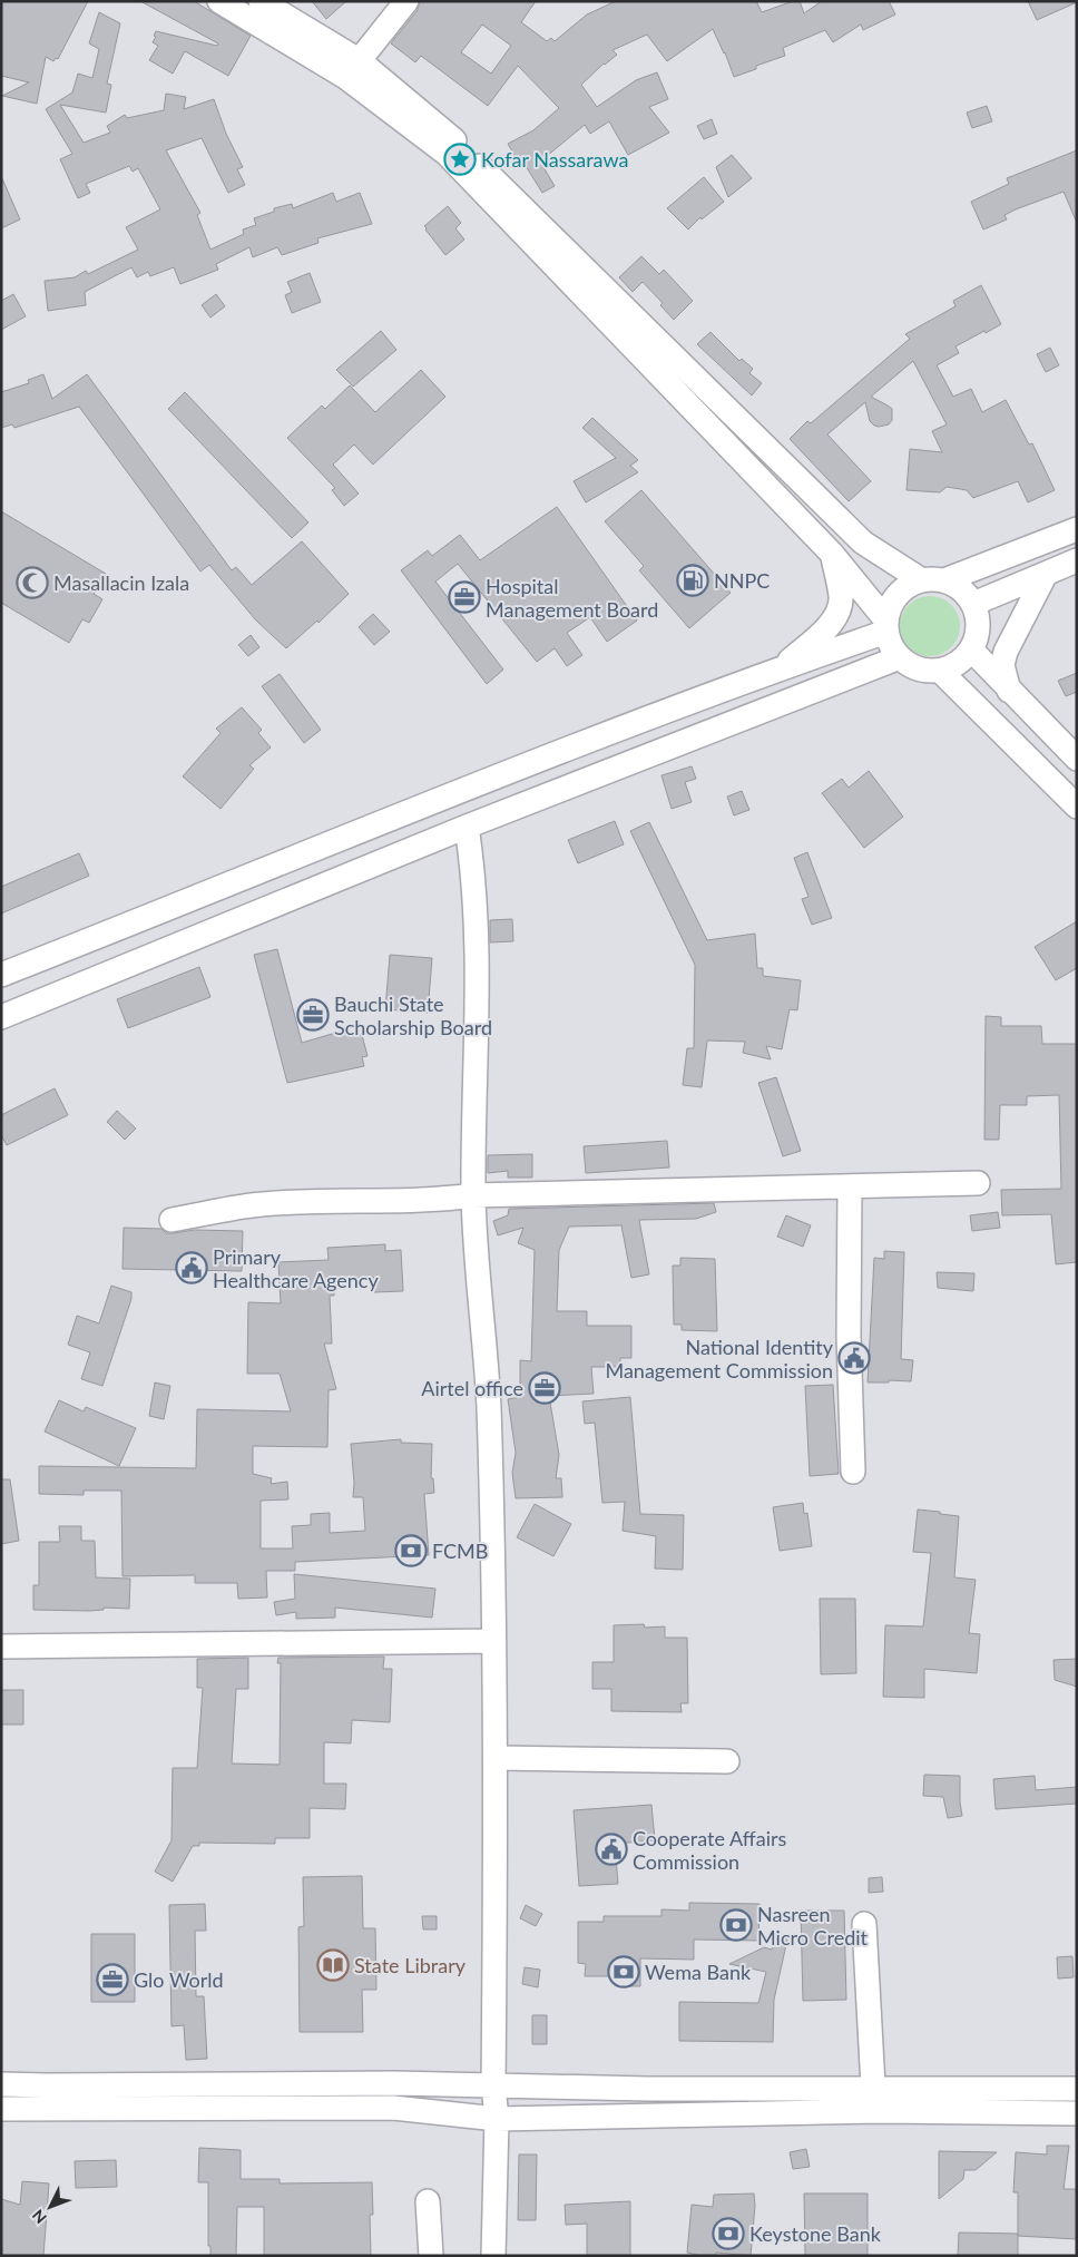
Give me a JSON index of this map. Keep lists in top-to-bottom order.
{
  "places": {
    "place": ["Kofar Nassarawa"],
    "fuel station": ["NNPC"],
    "mosque": ["Masallacin Izala"],
    "office": [
      "Hospital Management Board",
      "Bauchi State Scholarship Board",
      "Airtel office",
      "Glo World"
    ],
    "public building": ["Primary Healthcare Agency", "National Identity Management Commission", "Cooperate Affairs Commission"],
    "bank": [
      "FCMB",
      "Nasreen Micro Credit",
      "Wema Bank",
      "Keystone Bank"
    ],
    "library": ["State Library"]
  },
  "north": "bottom left"
}
